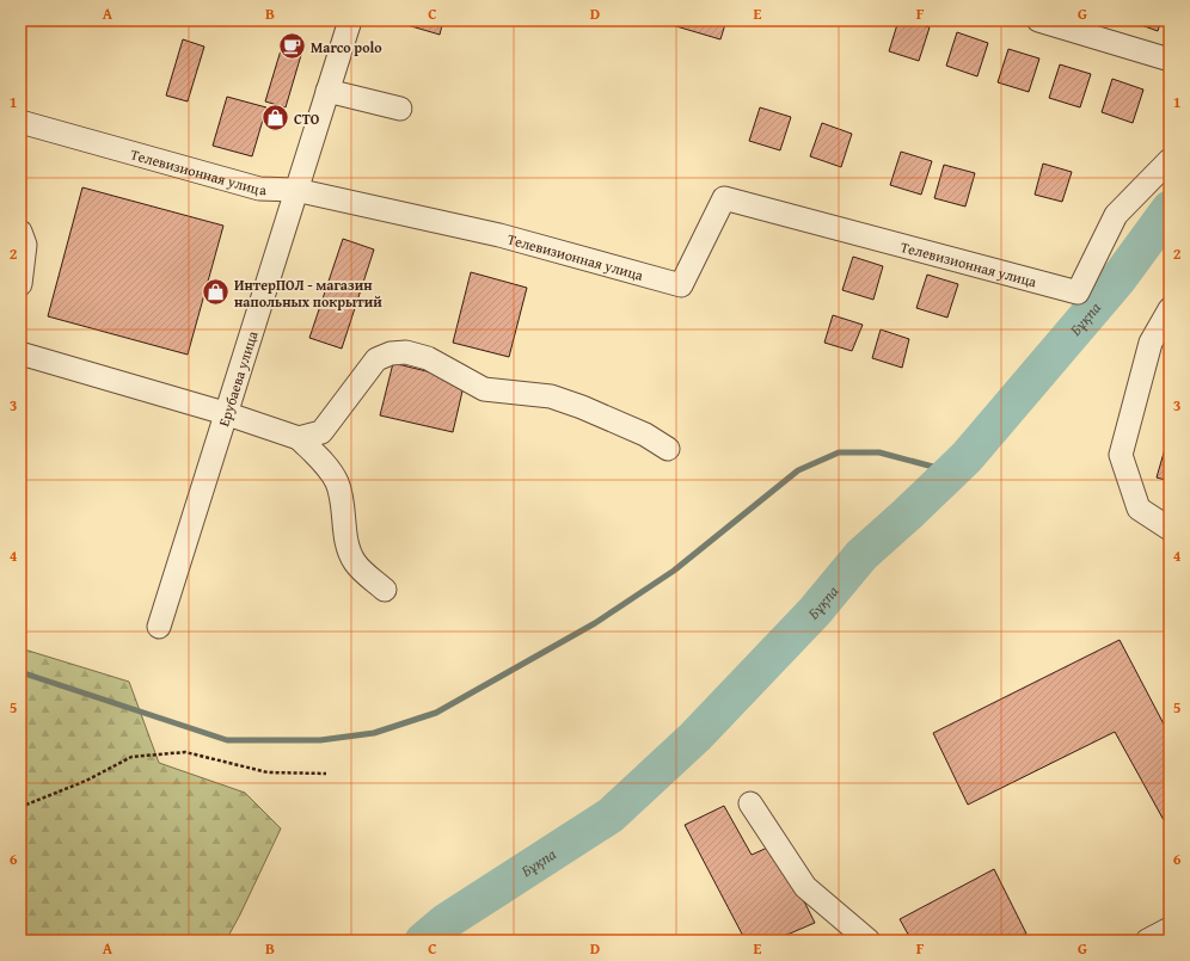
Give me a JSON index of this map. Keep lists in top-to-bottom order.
{
  "streets": {
    "street": ["Телевизионная улица", "Ерубаева улица"]
  },
  "crossings": [
    ["Телевизионная улица", "Ерубаева улица"]
  ],
  "water": ["Бұқпа"],
  "places": {
    "cafe": ["Marco polo"],
    "shop": ["СТО", "ИнтерПОЛ - магазин напольных покрытий"]
  },
  "grid": {
    "columns": [
      "A",
      "B",
      "C",
      "D",
      "E",
      "F",
      "G"
    ],
    "rows": [
      "1",
      "2",
      "3",
      "4",
      "5",
      "6"
    ]
  }
}
